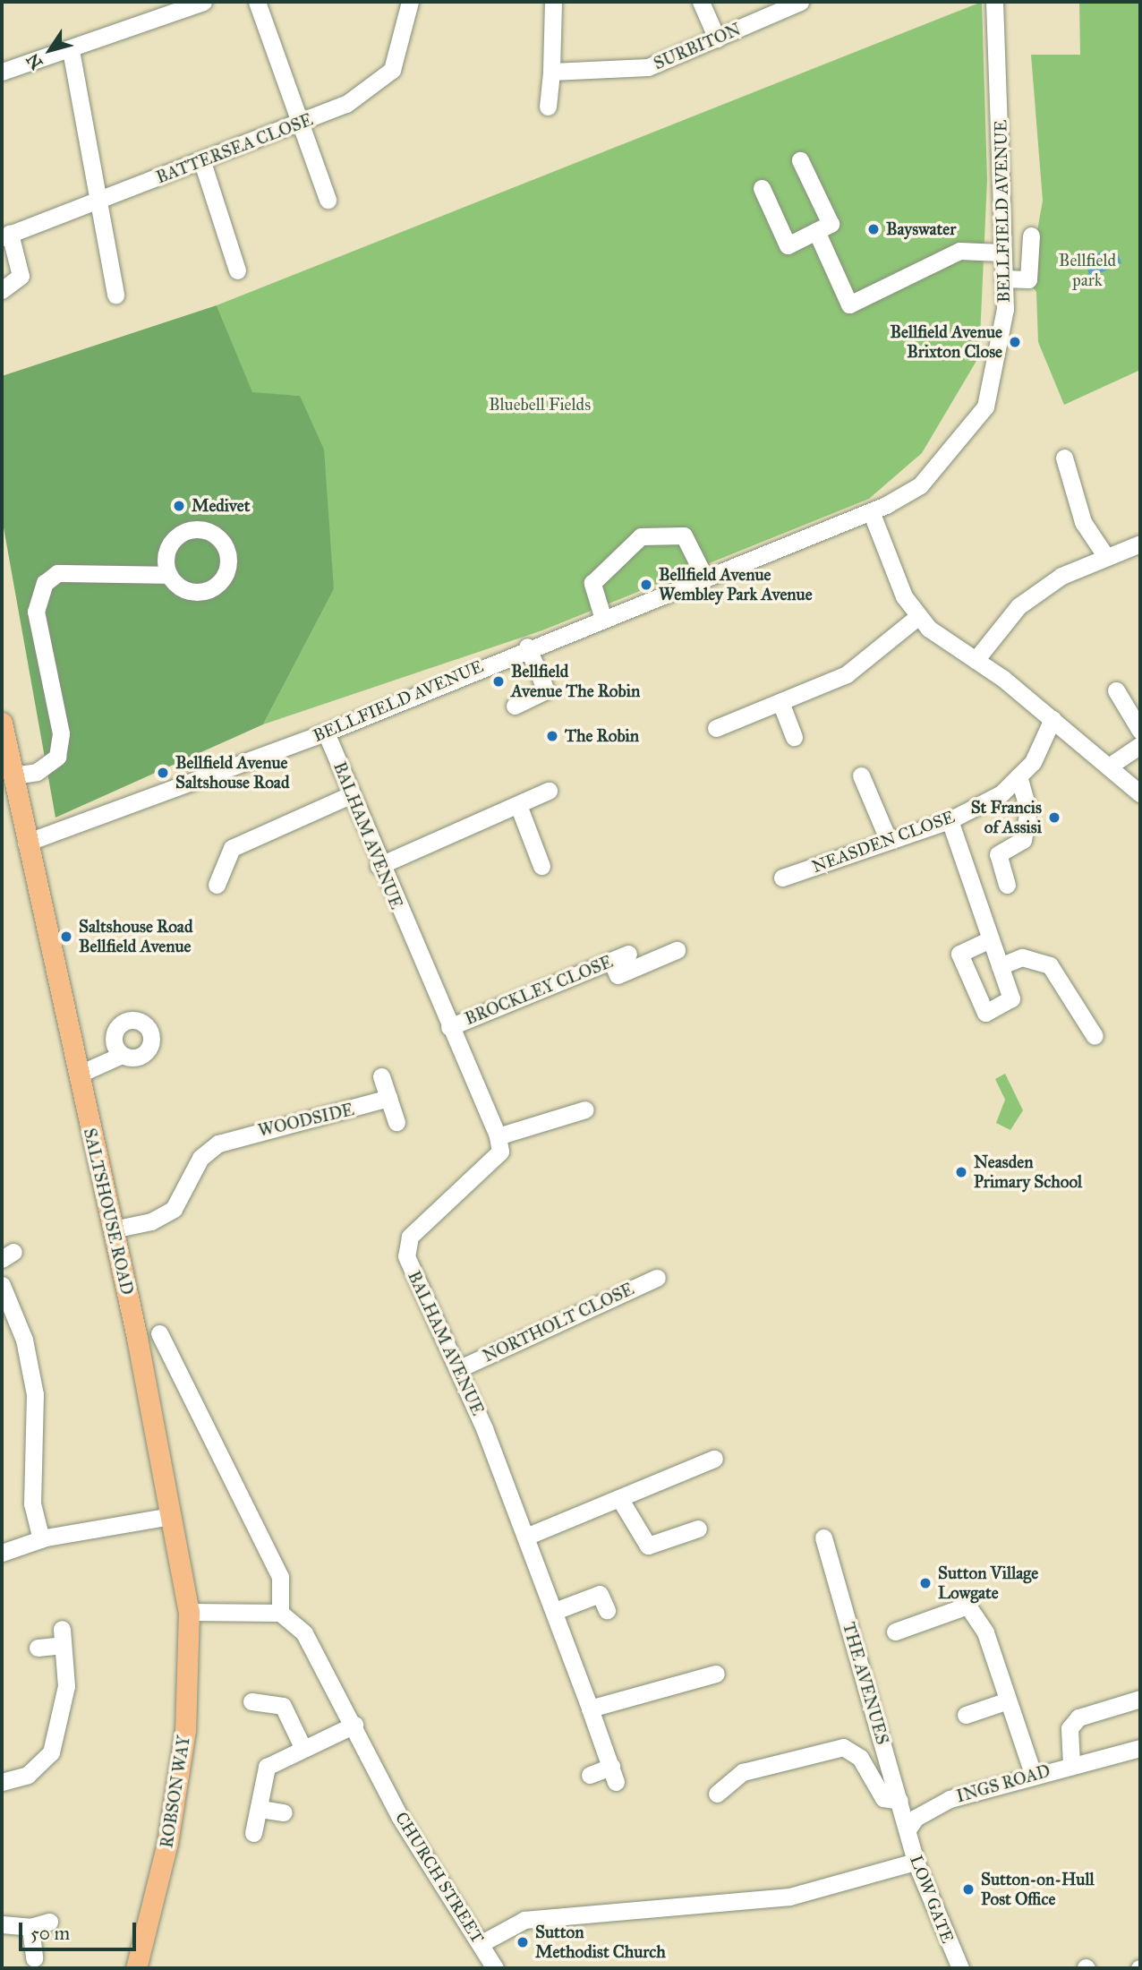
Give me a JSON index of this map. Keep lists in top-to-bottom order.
{
  "streets": {
    "main road": ["SALTSHOUSE ROAD", "ROBSON WAY"],
    "street": [
      "SURBITON",
      "BATTERSEA CLOSE",
      "BELLFIELD AVENUE",
      "BALHAM AVENUE",
      "NEASDEN CLOSE",
      "BROCKLEY CLOSE",
      "WOODSIDE",
      "NORTHOLT CLOSE",
      "THE AVENUES",
      "INGS ROAD",
      "CHURCH STREET",
      "LOW GATE"
    ]
  },
  "crossings": [
    ["BELLFIELD AVENUE", "BALHAM AVENUE"],
    ["BELLFIELD AVENUE", "SALTSHOUSE ROAD"],
    ["BALHAM AVENUE", "BROCKLEY CLOSE"],
    ["BALHAM AVENUE", "NORTHOLT CLOSE"],
    ["WOODSIDE", "SALTSHOUSE ROAD"],
    ["SALTSHOUSE ROAD", "ROBSON WAY"],
    ["THE AVENUES", "INGS ROAD"],
    ["THE AVENUES", "LOW GATE"],
    ["INGS ROAD", "LOW GATE"]
  ],
  "parks": ["Bellfield park", "Bluebell Fields"],
  "places": [
    "Bayswater",
    "Bellfield Avenue Brixton Close",
    "Medivet",
    "Bellfield Avenue Wembley Park Avenue",
    "Bellfield Avenue The Robin",
    "The Robin",
    "Bellfield Avenue Saltshouse Road",
    "St Francis of Assisi",
    "Saltshouse Road Bellfield Avenue",
    "Neasden Primary School",
    "Sutton Village Lowgate",
    "Sutton-on-Hull Post Office",
    "Sutton Methodist Church"
  ],
  "scale_bar": "50 m",
  "north": "bottom left"
}
